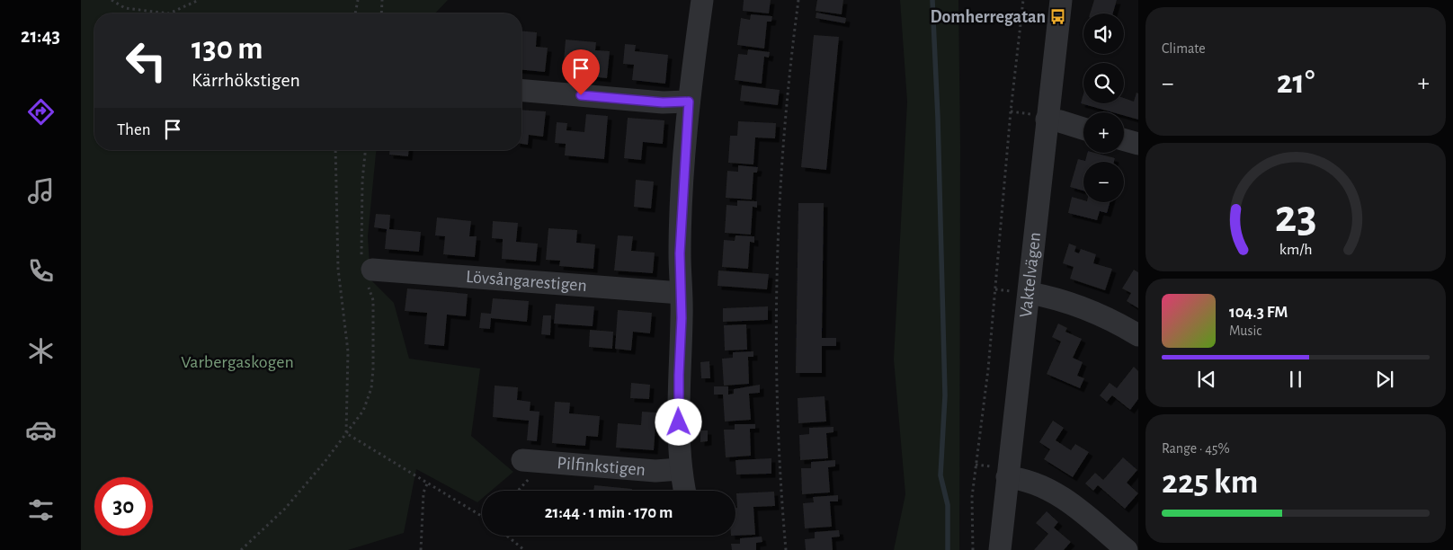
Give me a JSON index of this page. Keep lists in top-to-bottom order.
{
  "streets": {
    "street": ["Vaktelvägen", "Lövsångarestigen", "Pilfinkstigen"]
  },
  "parks": ["Varbergaskogen"],
  "places": {
    "bus stop": ["Domherregatan"]
  },
  "page": {
    "tabs": "21:43",
    "tile": [
      "Climate",
      ["Range · 45%", "225 km"]
    ],
    "map_buttons": ["+", "−"],
    "turn": ["130 m", "Kärrhökstigen"],
    "heat": ["−", "21°", "+"],
    "then": "Then",
    "song": ["104.3 FM", "Music"],
    "limit": "30",
    "trip": "21:44 · 1 min · 170 m",
    "gauge": ["23", "km/h"]
  }
}
